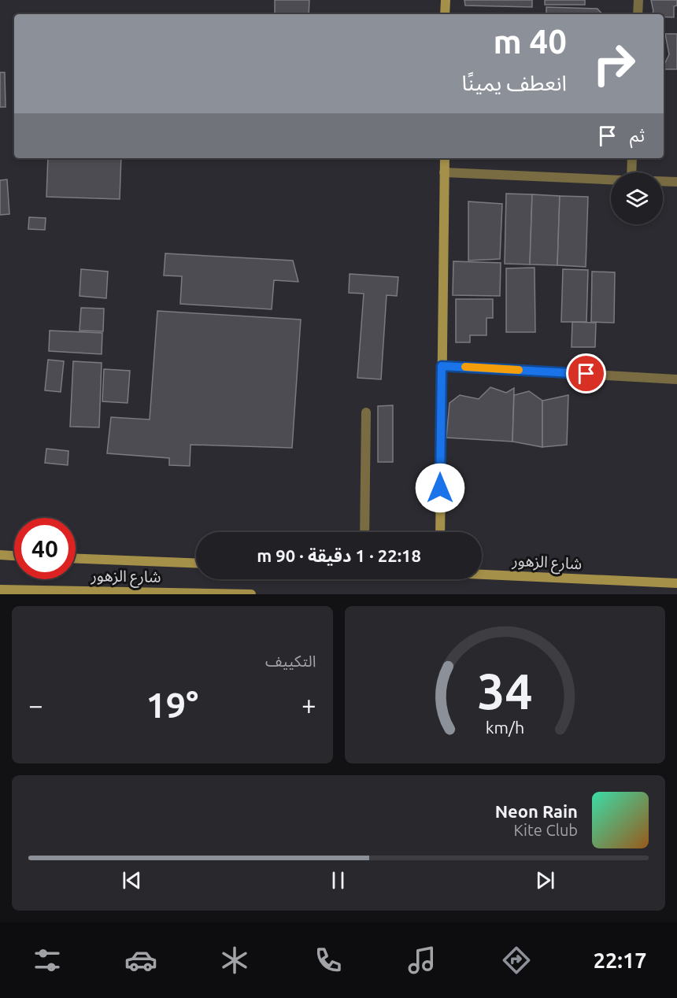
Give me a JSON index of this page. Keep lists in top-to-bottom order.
{
  "streets": {
    "main road": ["شارع الزهور"]
  },
  "page": {
    "turn": ["40 m", "انعطف يمينًا"],
    "then": "ثم",
    "limit": "40",
    "trip": "22:18 · 1 دقيقة · 90 m",
    "tile": "التكييف",
    "heat": ["−", "19°", "+"],
    "song": ["Neon Rain", "Kite Club"],
    "tabs": "22:17",
    "gauge": ["34", "km/h"]
  }
}
